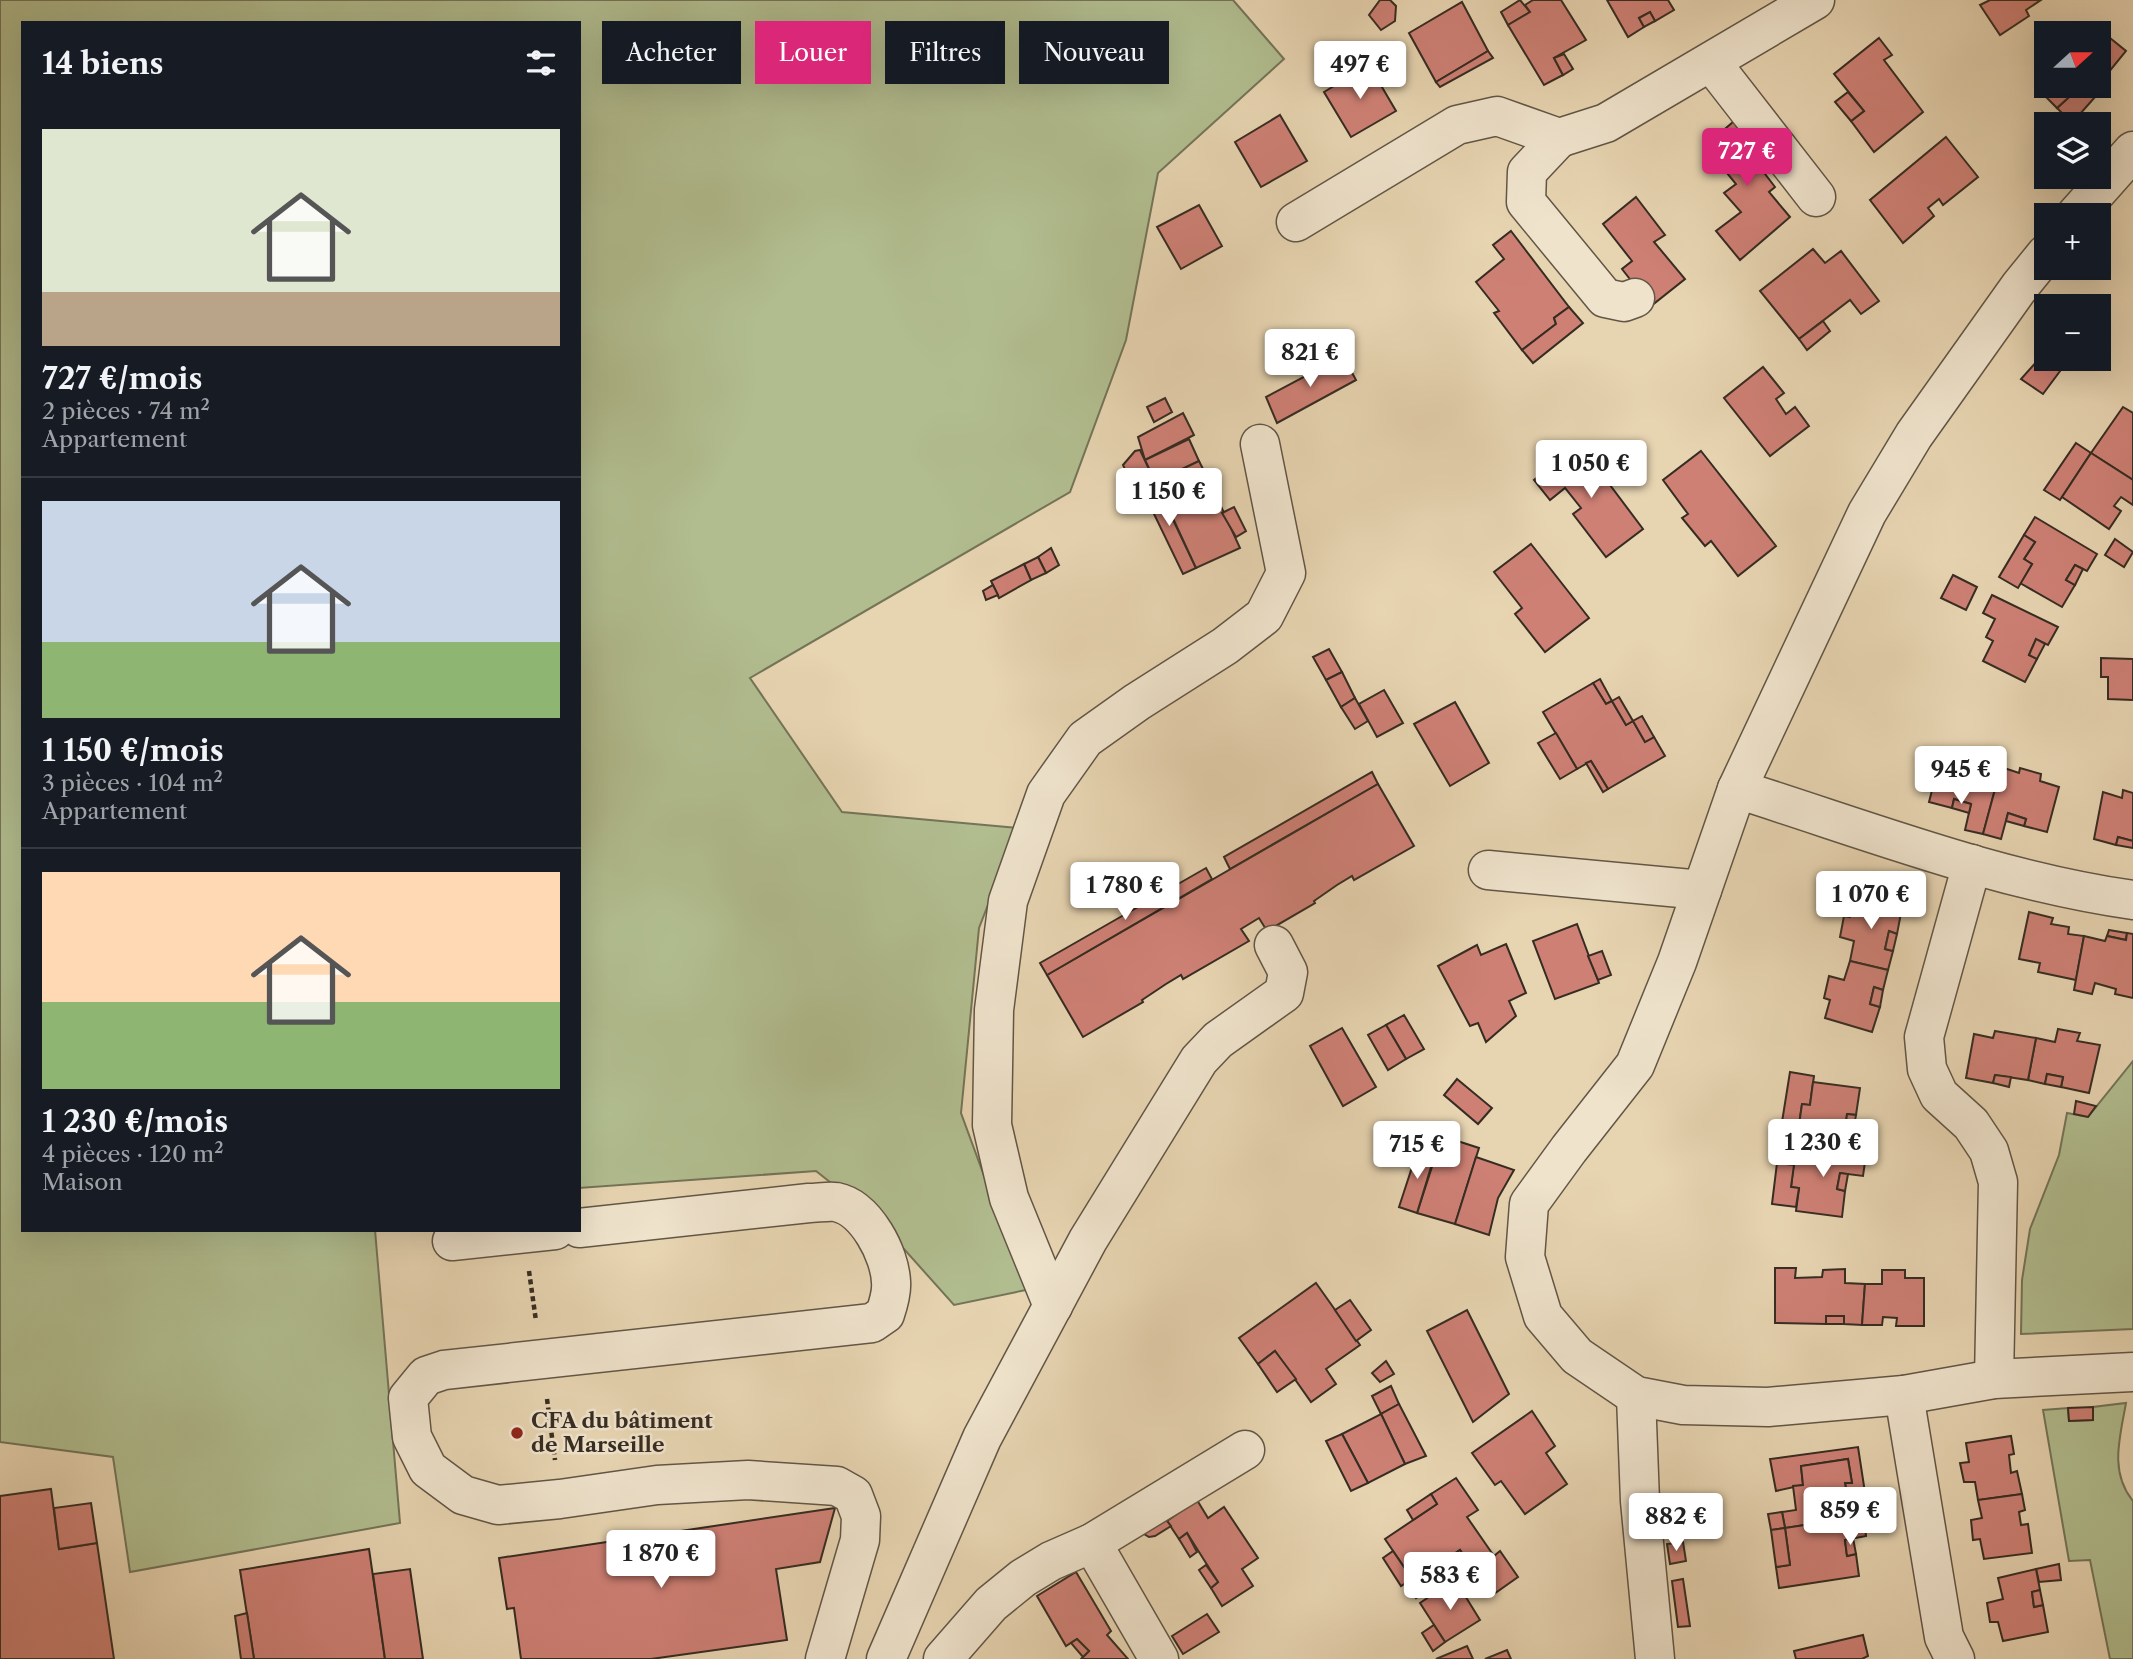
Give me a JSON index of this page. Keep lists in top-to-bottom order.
{
  "places": ["CFA du bâtiment de Marseille"],
  "north": "right",
  "page": {
    "map_buttons": ["+", "−"],
    "chip": [
      "Acheter",
      "Louer",
      "Filtres",
      "Nouveau"
    ],
    "heading": "14 biens",
    "price": [
      "497 €",
      "727 €",
      "821 €",
      "1 050 €",
      "1 150 €",
      "945 €",
      "1 780 €",
      "1 070 €",
      "1 230 €",
      "715 €",
      "859 €",
      "882 €",
      "1 870 €",
      "583 €"
    ],
    "list": [
      {
        "name": "727 €/mois",
        "note": "2 pièces · 74 m² · Appartement"
      },
      {
        "name": "1 150 €/mois",
        "note": "3 pièces · 104 m² · Appartement"
      },
      {
        "name": "1 230 €/mois",
        "note": "4 pièces · 120 m² · Maison"
      }
    ]
  }
}
